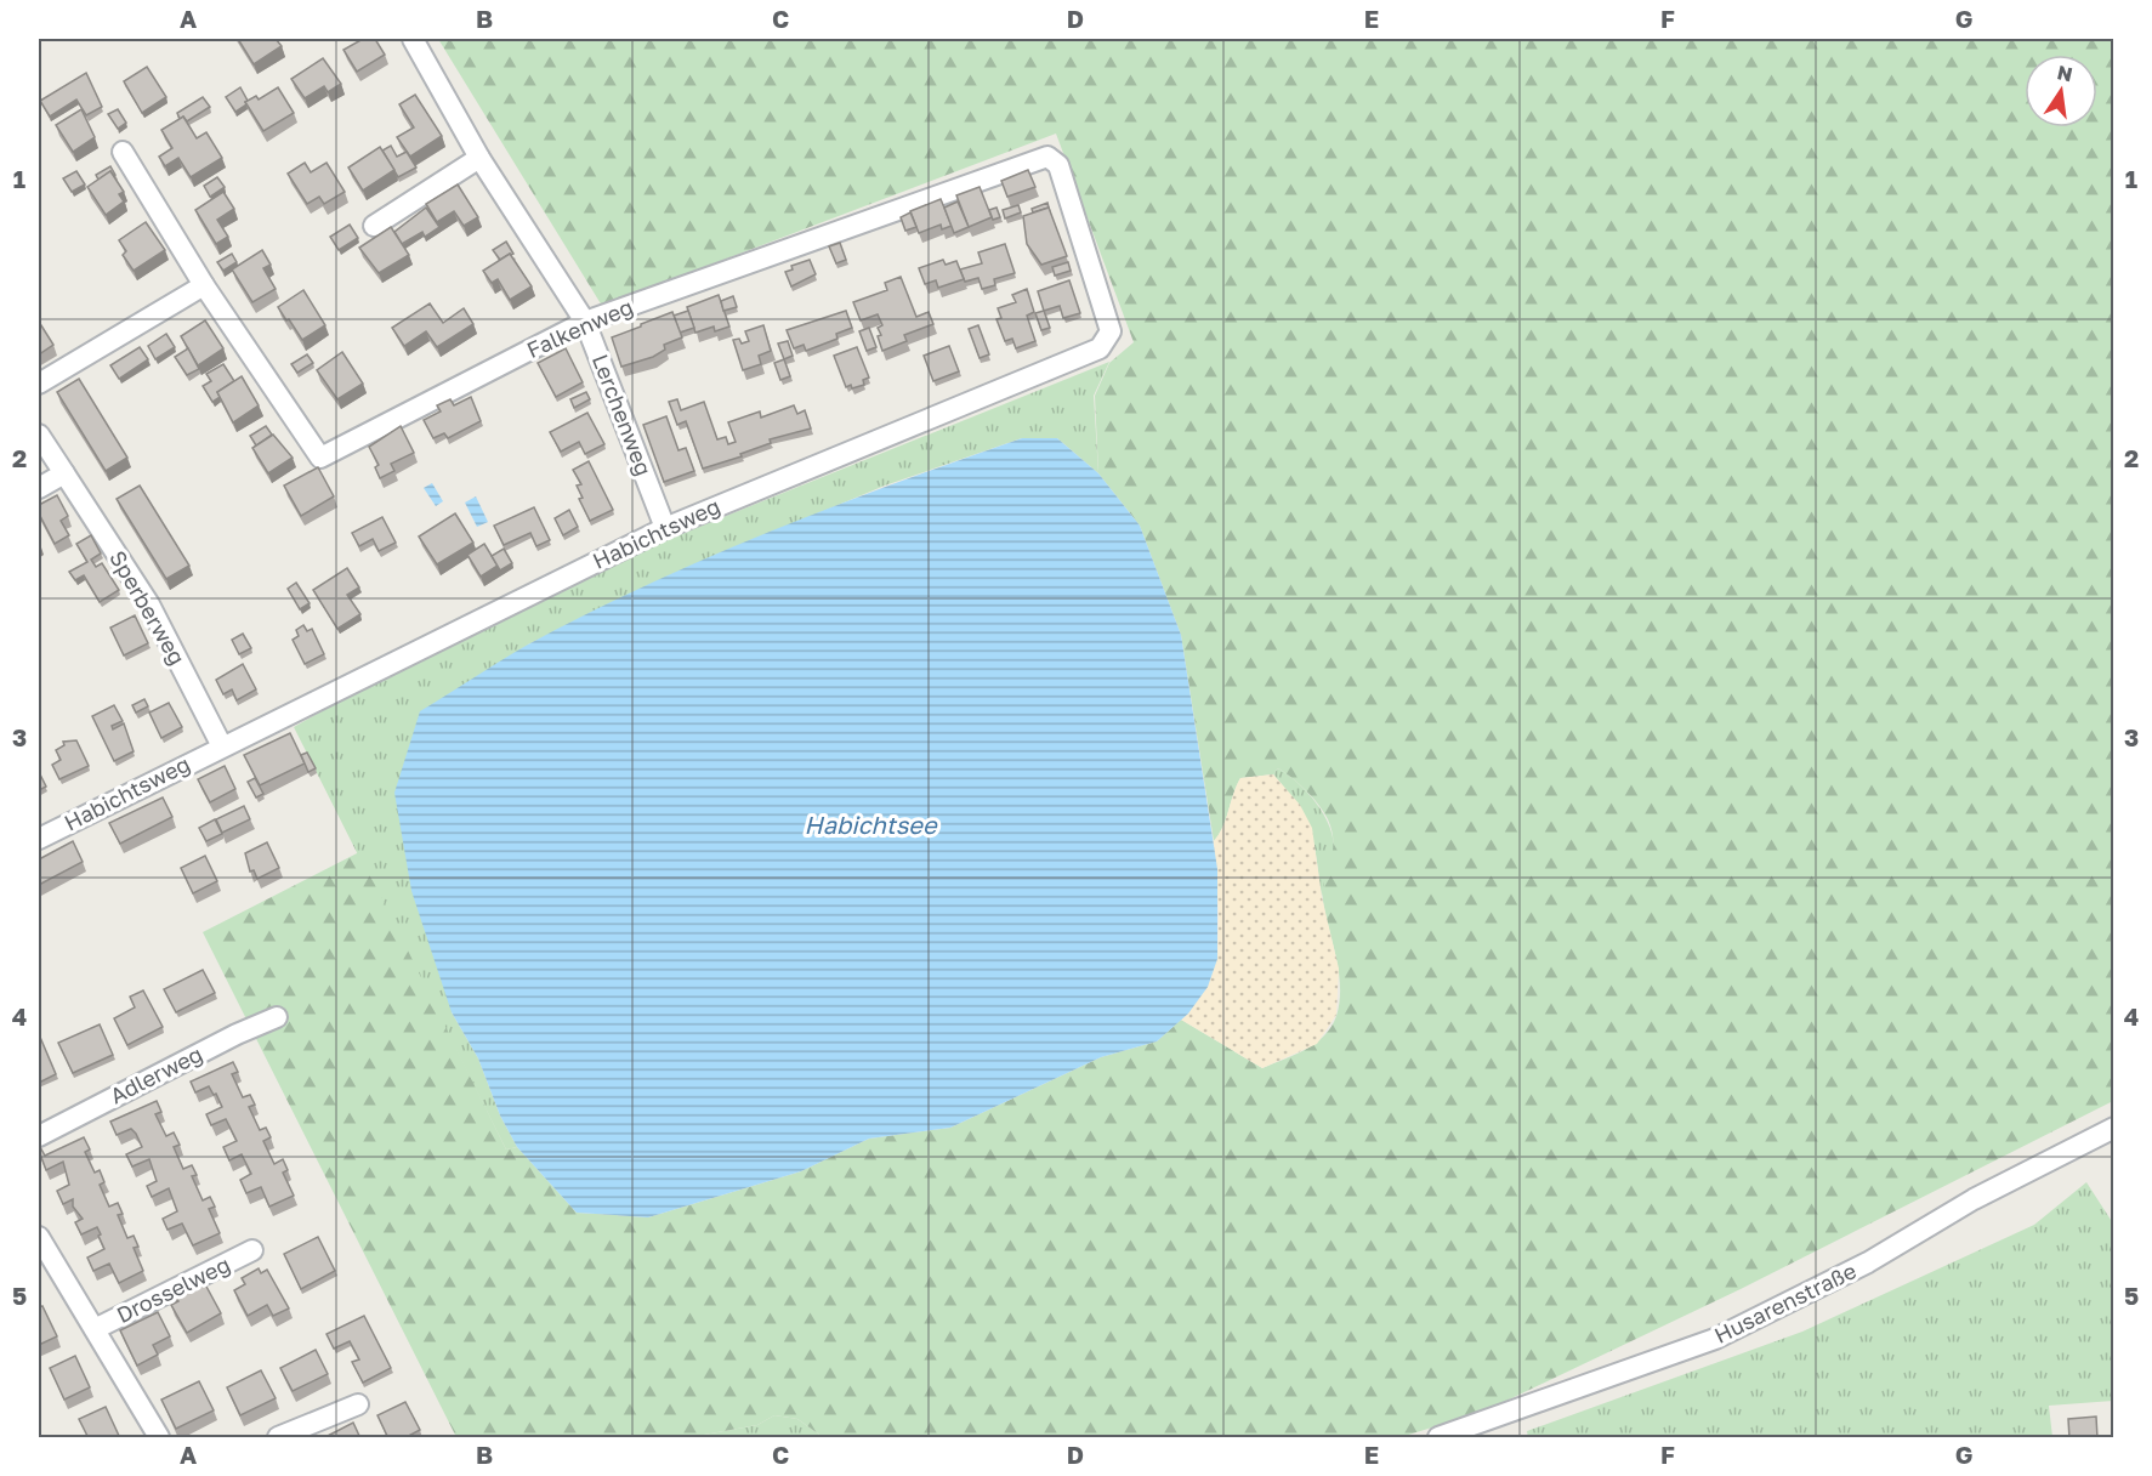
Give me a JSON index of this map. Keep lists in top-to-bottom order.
{
  "streets": {
    "street": [
      "Falkenweg",
      "Lerchenweg",
      "Habichtsweg",
      "Sperberweg",
      "Adlerweg",
      "Drosselweg",
      "Husarenstraße"
    ]
  },
  "crossings": [
    ["Falkenweg", "Lerchenweg"],
    ["Falkenweg", "Habichtsweg"],
    ["Lerchenweg", "Habichtsweg"],
    ["Habichtsweg", "Sperberweg"]
  ],
  "water": ["Habichtsee"],
  "north": "top",
  "grid": {
    "columns": [
      "A",
      "B",
      "C",
      "D",
      "E",
      "F",
      "G"
    ],
    "rows": [
      "1",
      "2",
      "3",
      "4",
      "5"
    ]
  }
}
